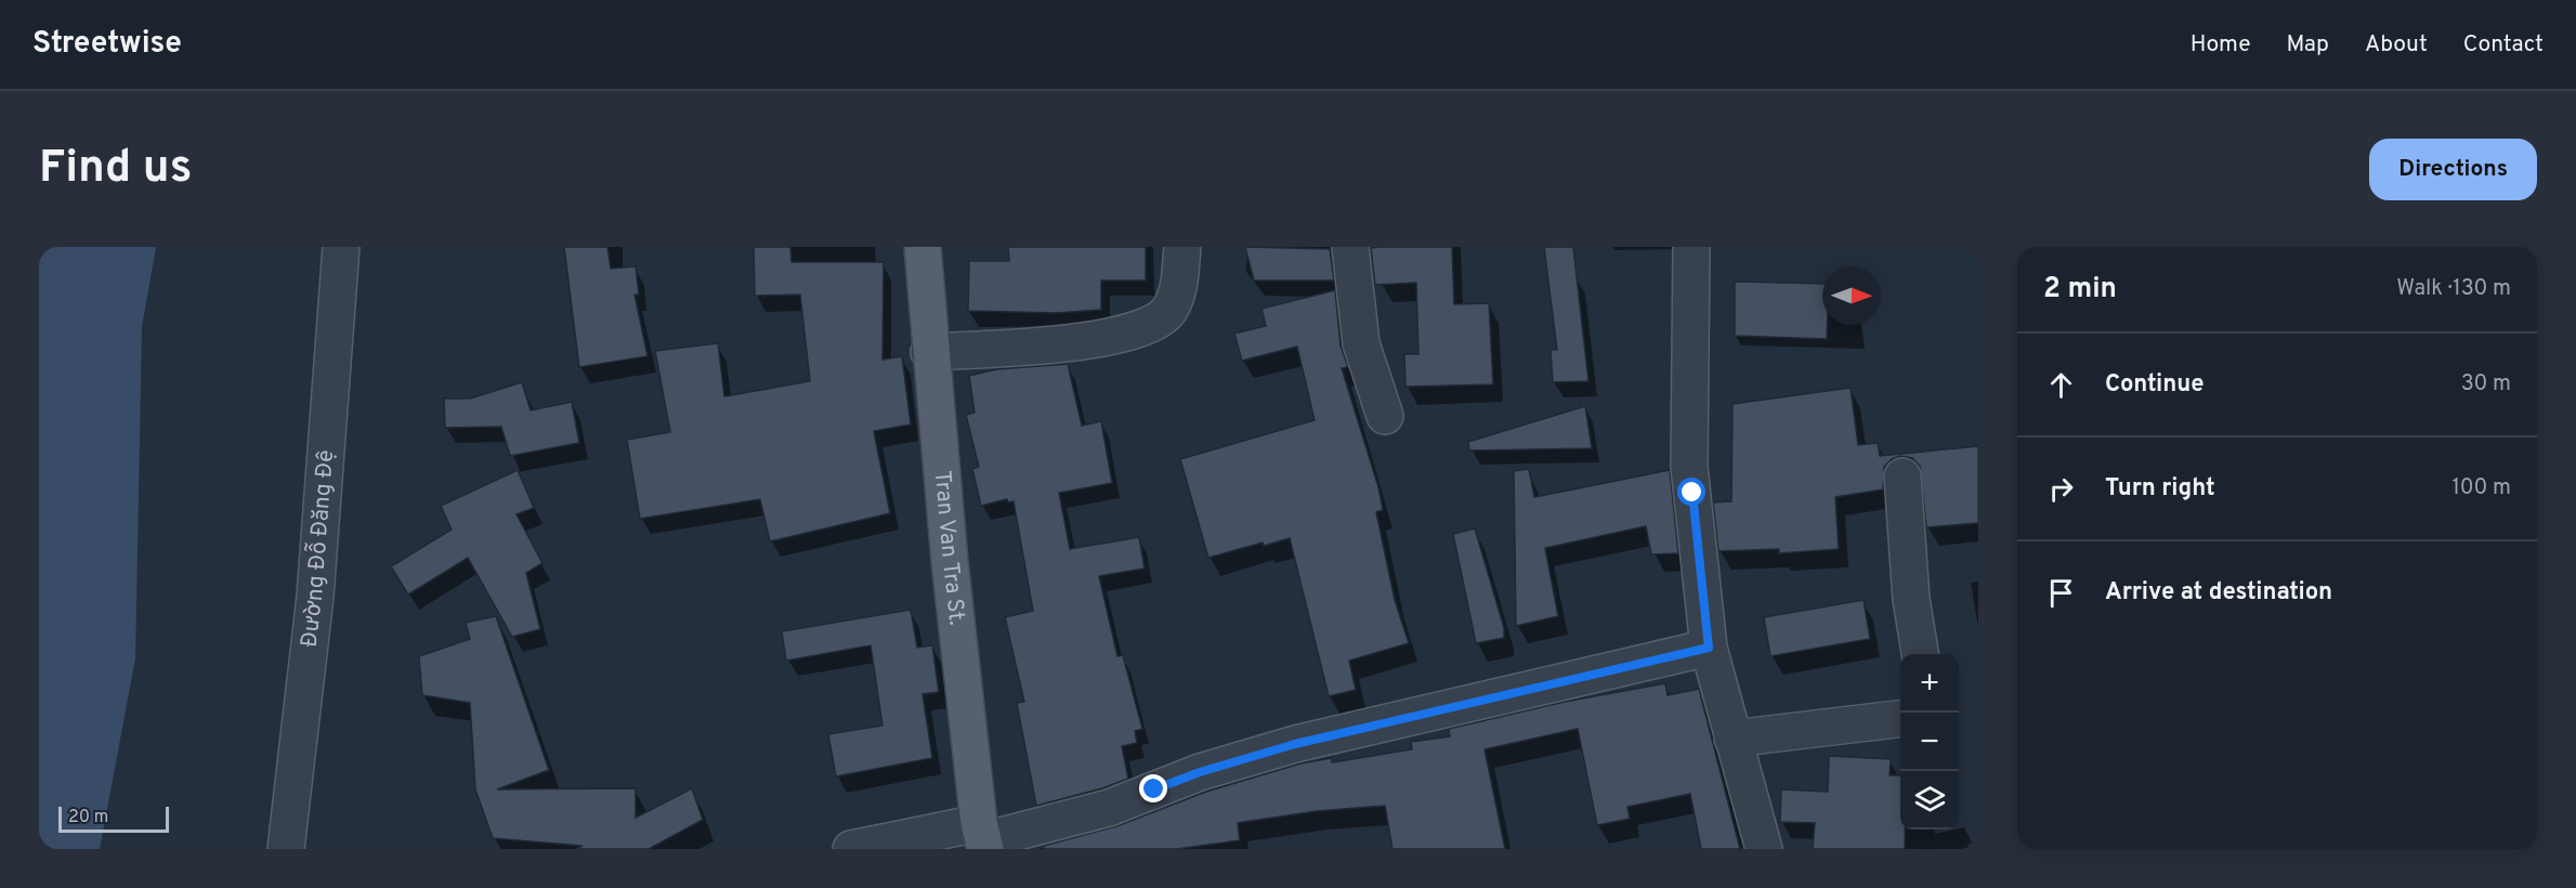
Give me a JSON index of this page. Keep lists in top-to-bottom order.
{
  "streets": {
    "main road": ["Tran Van Tra St."],
    "street": ["Đường Đỗ Đăng Đệ"]
  },
  "scale_bar": "20 m",
  "north": "right",
  "page": {
    "header": "Streetwise",
    "nav": [
      "Home",
      "Map",
      "About",
      "Contact"
    ],
    "buttons": "Directions",
    "title": "Find us",
    "heading": ["2 min", "Walk · 130 m"],
    "list": [
      ["Continue", "30 m"],
      ["Turn right", "100 m"],
      "Arrive at destination"
    ],
    "map_buttons": ["+", "−"],
    "scale": "20 m"
  }
}
